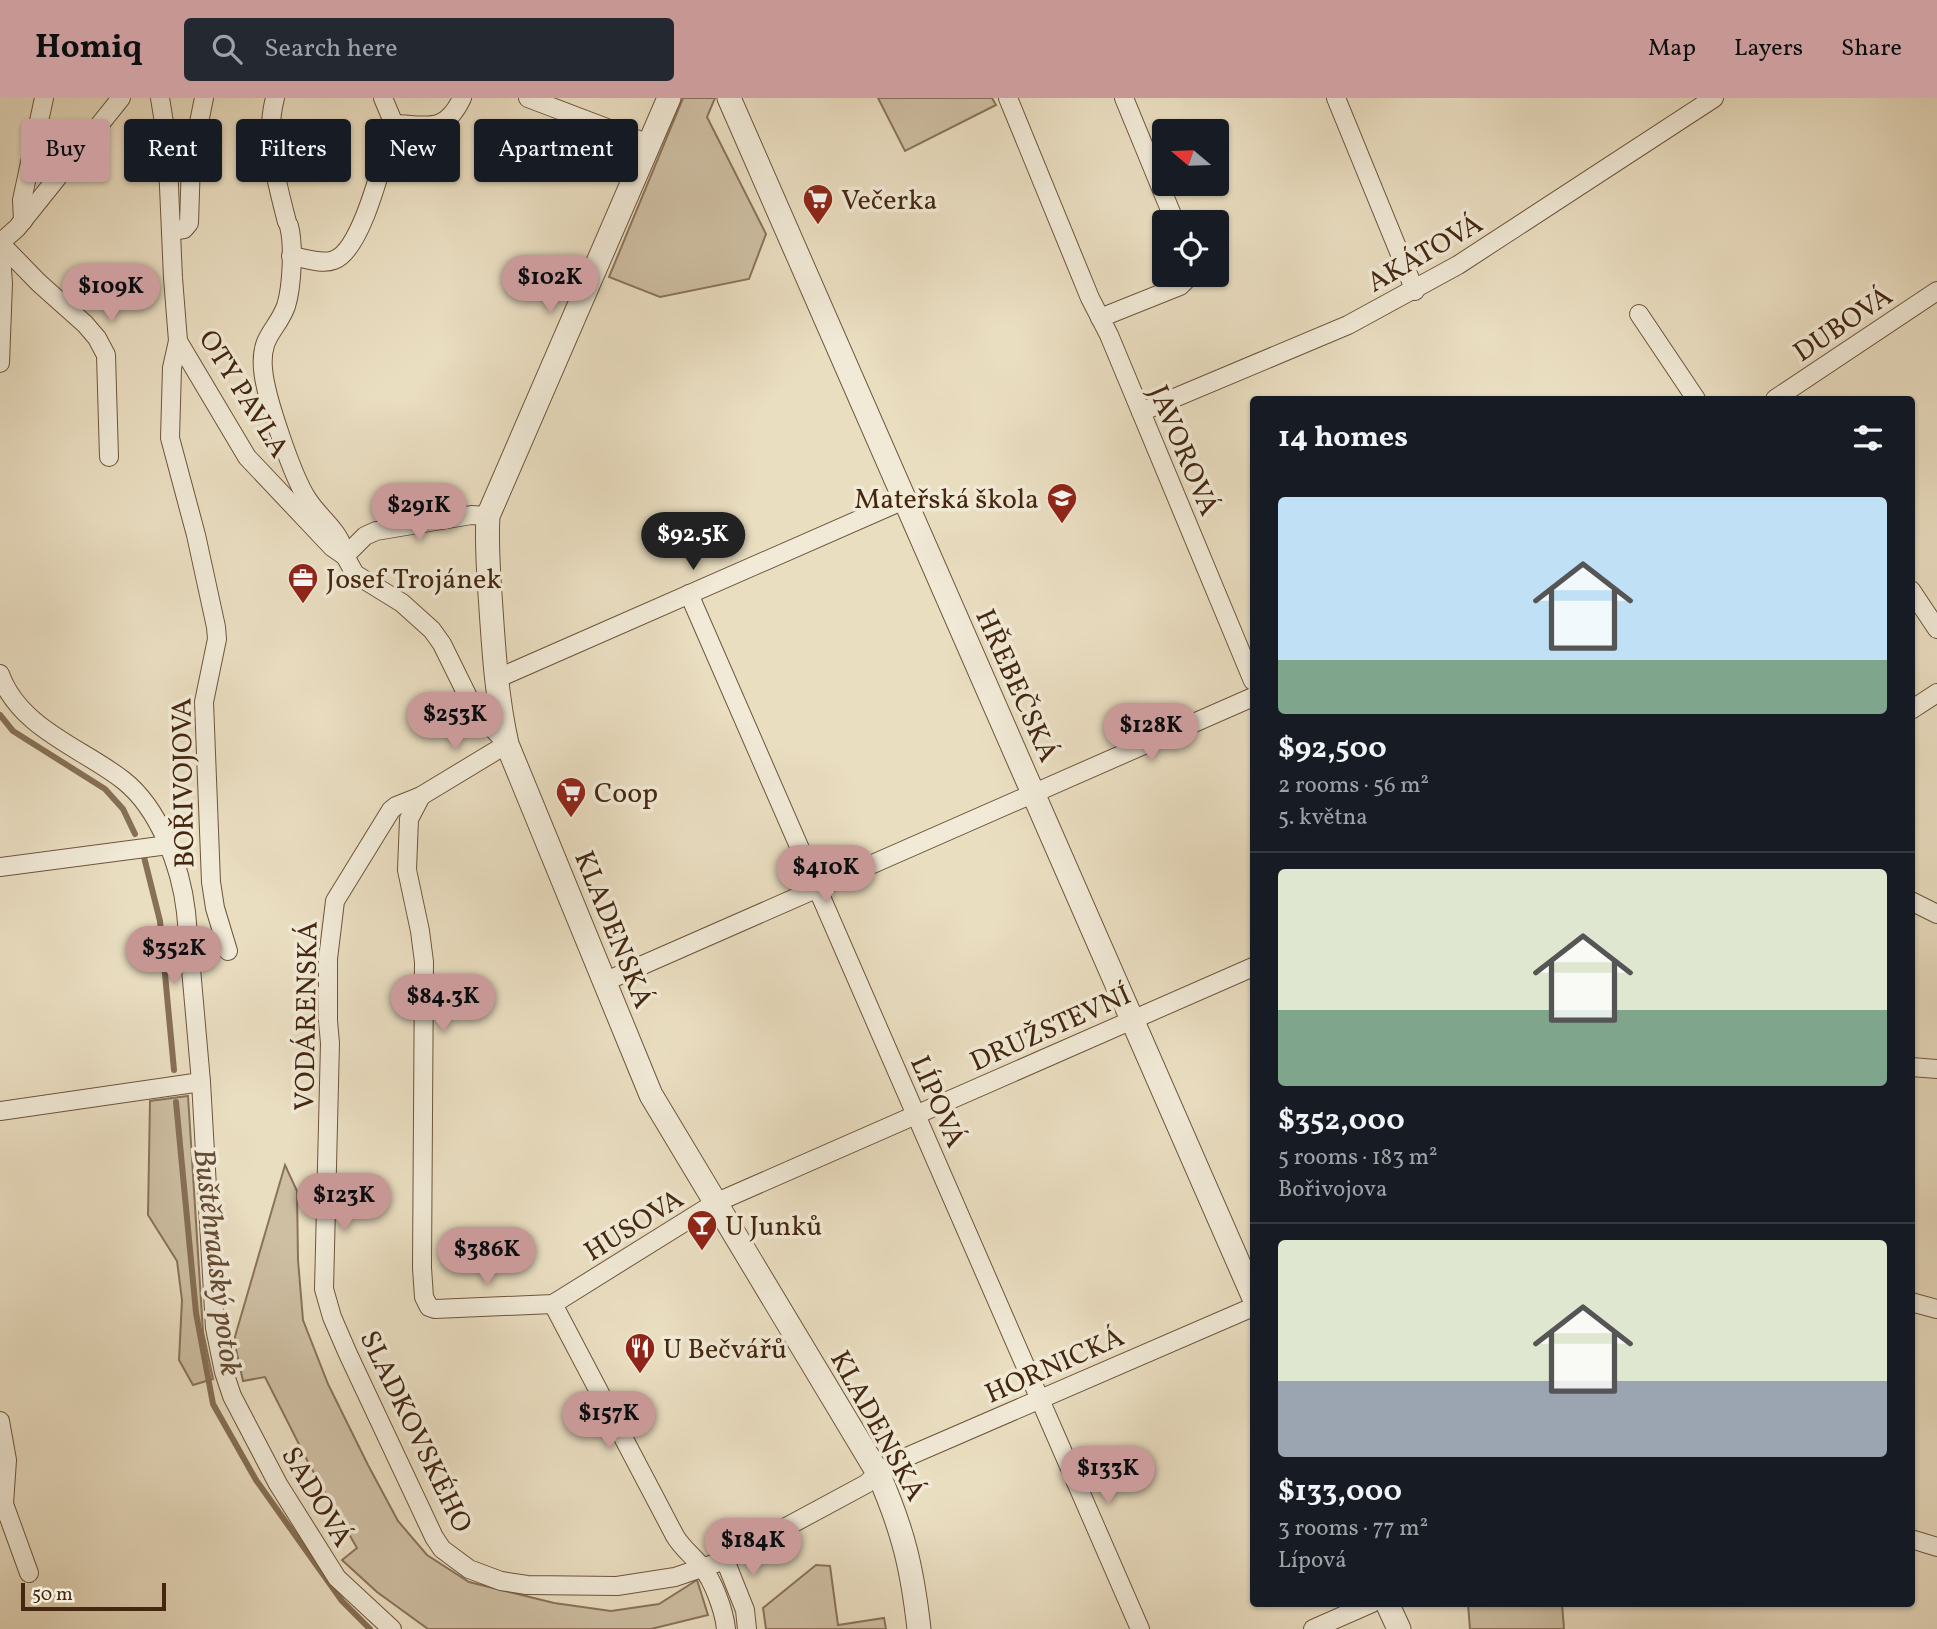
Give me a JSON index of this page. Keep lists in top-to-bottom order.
{
  "streets": {
    "street": [
      "AKÁTOVÁ",
      "DUBOVÁ",
      "OTY PAVLA",
      "JAVOROVÁ",
      "HŘEBEČSKÁ",
      "BOŘIVOJOVA",
      "KLADENSKÁ",
      "VODÁRENSKÁ",
      "DRUŽSTEVNÍ",
      "LÍPOVÁ",
      "HUSOVA",
      "HORNICKÁ",
      "SLADKOVSKÉHO",
      "SADOVÁ"
    ]
  },
  "crossings": [
    ["AKÁTOVÁ", "JAVOROVÁ"],
    ["OTY PAVLA", "BOŘIVOJOVA"],
    ["OTY PAVLA", "KLADENSKÁ"],
    ["OTY PAVLA", "VODÁRENSKÁ"],
    ["HŘEBEČSKÁ", "DRUŽSTEVNÍ"],
    ["BOŘIVOJOVA", "SADOVÁ"],
    ["KLADENSKÁ", "VODÁRENSKÁ"],
    ["KLADENSKÁ", "DRUŽSTEVNÍ"],
    ["KLADENSKÁ", "HUSOVA"],
    ["KLADENSKÁ", "HORNICKÁ"],
    ["KLADENSKÁ", "SLADKOVSKÉHO"],
    ["VODÁRENSKÁ", "HUSOVA"],
    ["VODÁRENSKÁ", "SLADKOVSKÉHO"],
    ["DRUŽSTEVNÍ", "LÍPOVÁ"],
    ["DRUŽSTEVNÍ", "HUSOVA"],
    ["LÍPOVÁ", "HORNICKÁ"],
    ["HORNICKÁ", "SLADKOVSKÉHO"]
  ],
  "water": ["Buštěhradský potok"],
  "places": {
    "supermarket": ["Večerka", "Coop"],
    "school or university": ["Mateřská škola"],
    "office": ["Josef Trojánek"],
    "bar": ["U Junků"],
    "restaurant": ["U Bečvářů"]
  },
  "scale_bar": "50 m",
  "north": "left",
  "page": {
    "header": "Homiq",
    "search": "Search here",
    "nav": ["Map", "Layers", "Share"],
    "chip": [
      "Buy",
      "Rent",
      "Filters",
      "New",
      "Apartment"
    ],
    "price": [
      "$102K",
      "$109K",
      "$291K",
      "$92.5K",
      "$253K",
      "$128K",
      "$410K",
      "$352K",
      "$84.3K",
      "$123K",
      "$386K",
      "$157K",
      "$133K",
      "$184K"
    ],
    "heading": "14 homes",
    "list": [
      {
        "name": "$92,500",
        "note": "2 rooms · 56 m² · 5. května"
      },
      {
        "name": "$352,000",
        "note": "5 rooms · 183 m² · Bořivojova"
      },
      {
        "name": "$133,000",
        "note": "3 rooms · 77 m² · Lípová"
      }
    ],
    "scale": "50 m"
  }
}
